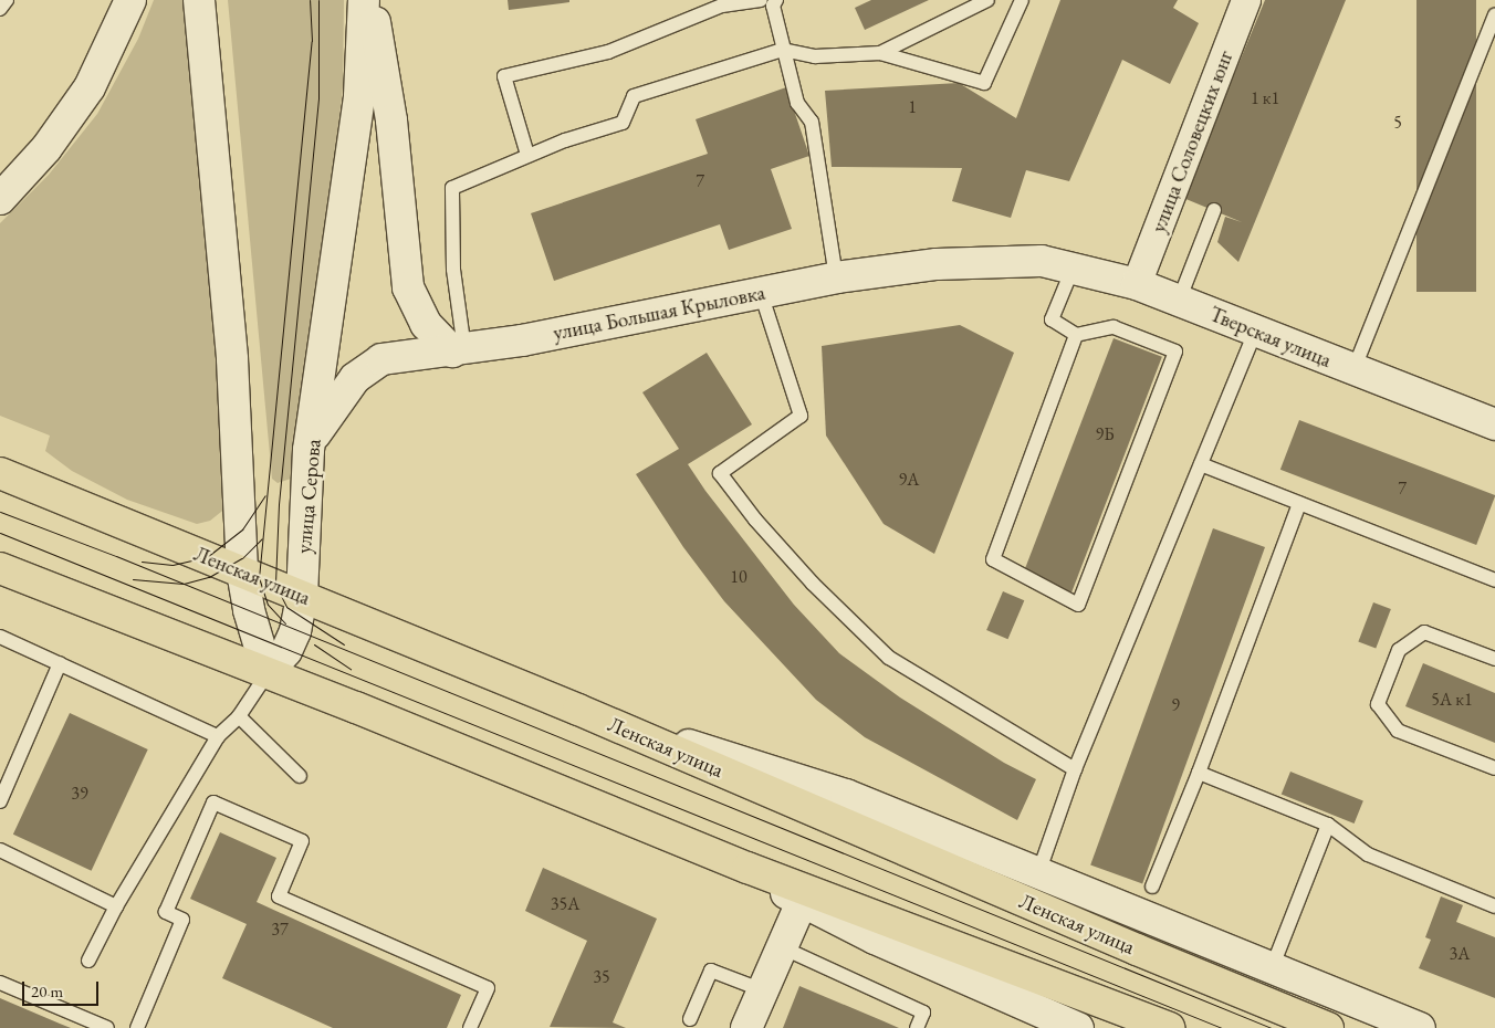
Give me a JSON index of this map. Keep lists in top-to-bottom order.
{
  "streets": {
    "main road": ["Ленская улица"],
    "street": [
      "улица Соловецких юнг",
      "улица Большая Крыловка",
      "Тверская улица",
      "улица Серова"
    ]
  },
  "crossings": [
    ["улица Соловецких юнг", "Тверская улица"],
    ["улица Большая Крыловка", "Тверская улица"],
    ["улица Большая Крыловка", "улица Серова"],
    ["улица Серова", "Ленская улица"]
  ],
  "house_numbers": [
    "1 к1",
    "1",
    "5",
    "7",
    "9Б",
    "9А",
    "7",
    "10",
    "5А к1",
    "9",
    "39",
    "35А",
    "37",
    "3А",
    "35"
  ],
  "scale_bar": "20 m"
}
